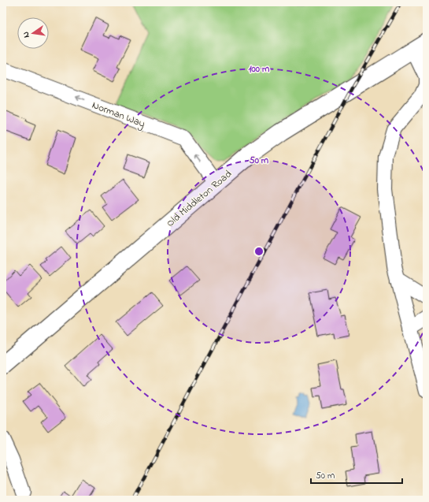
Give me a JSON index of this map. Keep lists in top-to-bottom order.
{
  "streets": {
    "street": ["Norman Way", "Old Middleton Road"]
  },
  "crossings": [
    ["Norman Way", "Old Middleton Road"]
  ],
  "one_way": ["Norman Way"],
  "scale_bar": "50 m",
  "north": "left",
  "rings": ["100 m", "50 m"]
}
